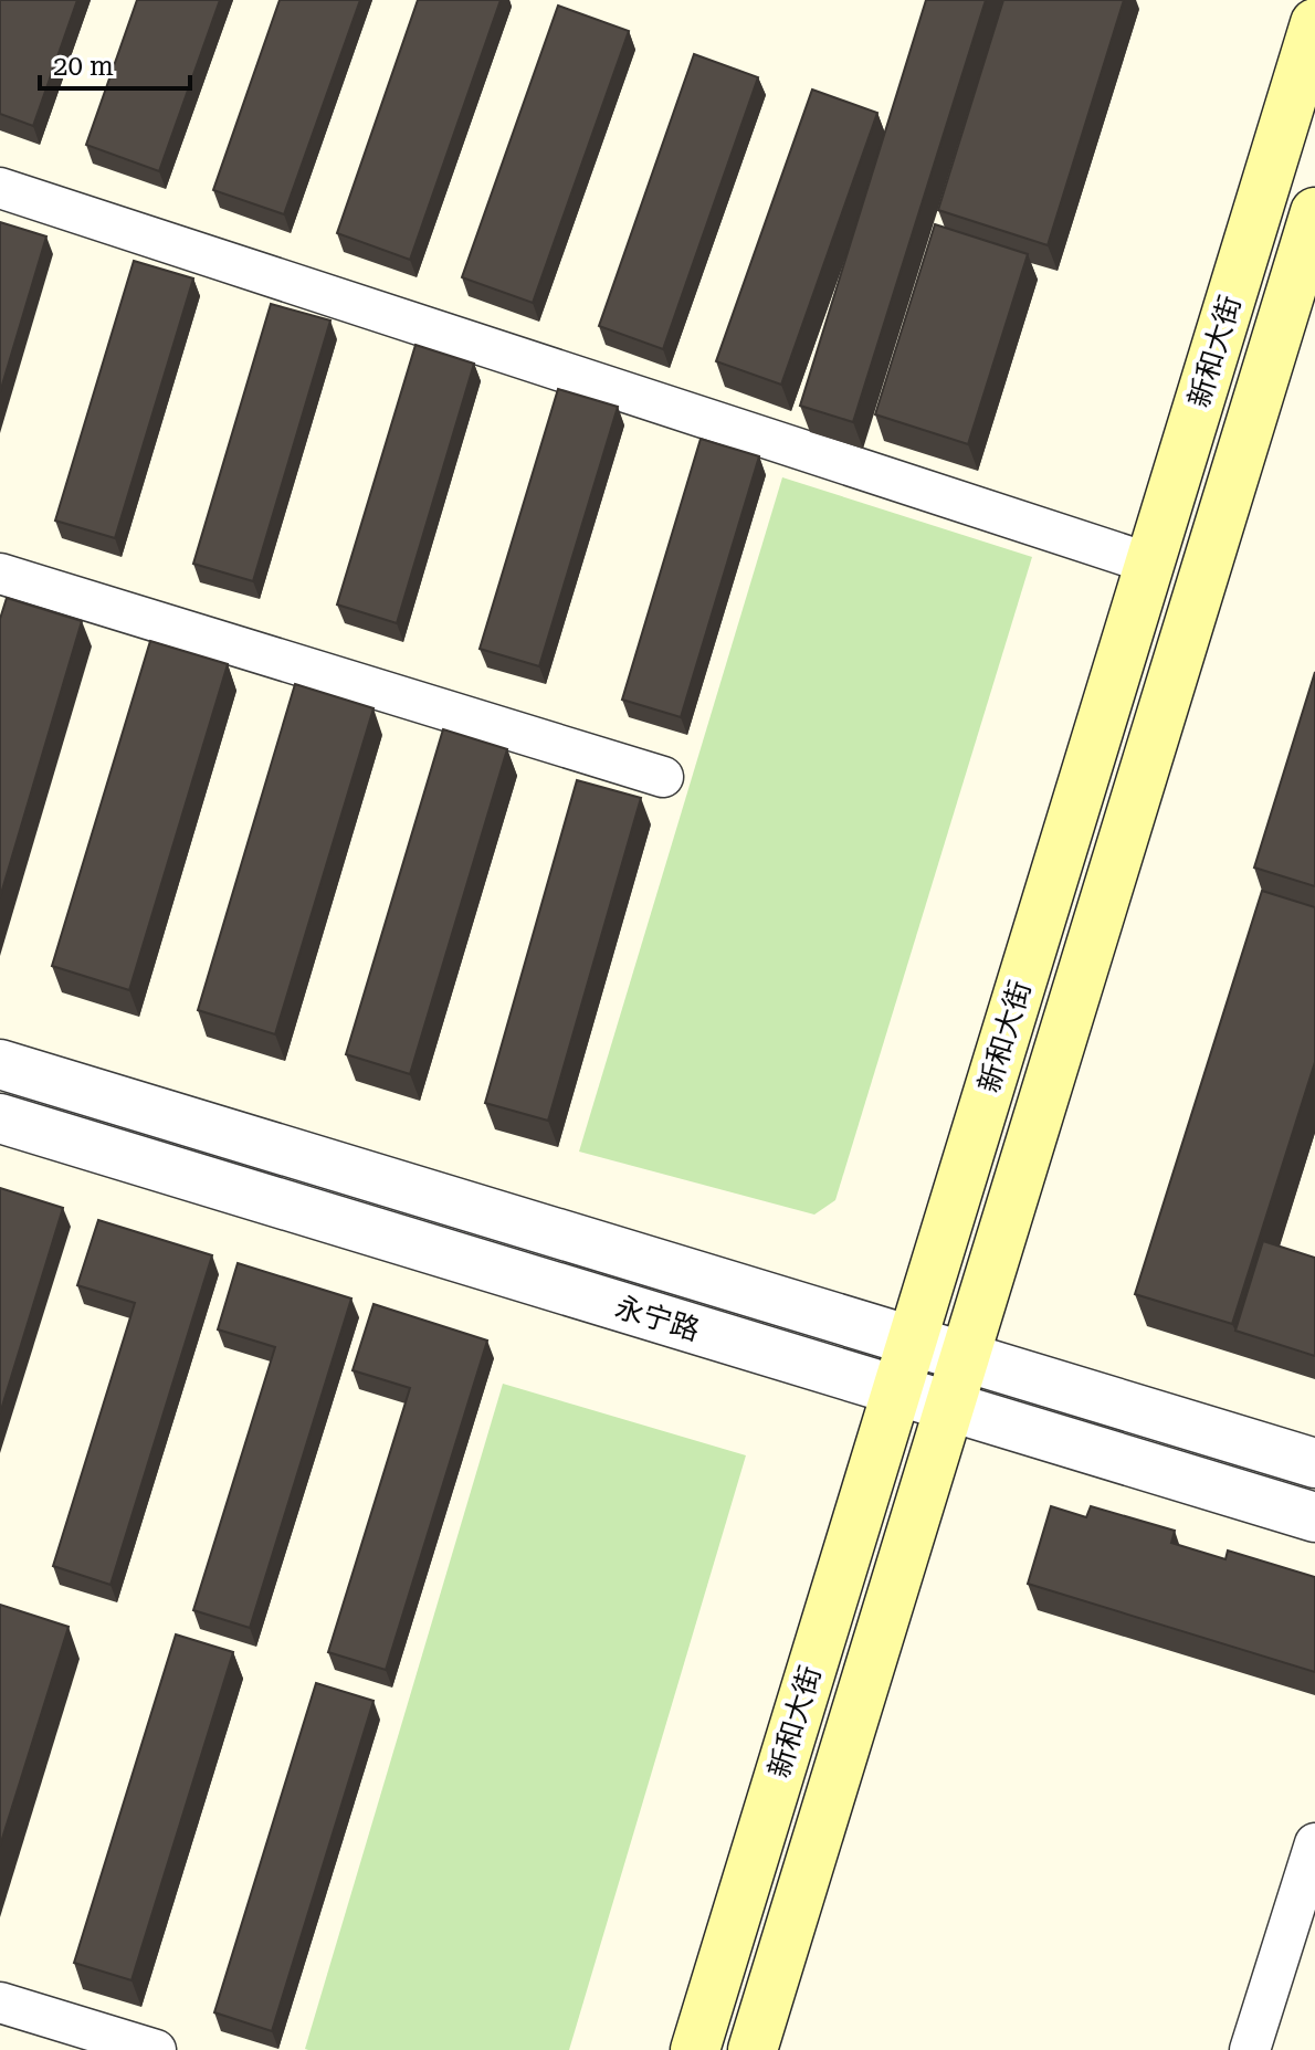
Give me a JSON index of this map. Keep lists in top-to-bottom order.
{
  "streets": {
    "main road": ["新和大街"],
    "street": ["永宁路"]
  },
  "crossings": [
    ["新和大街", "永宁路"]
  ],
  "scale_bar": "20 m"
}
